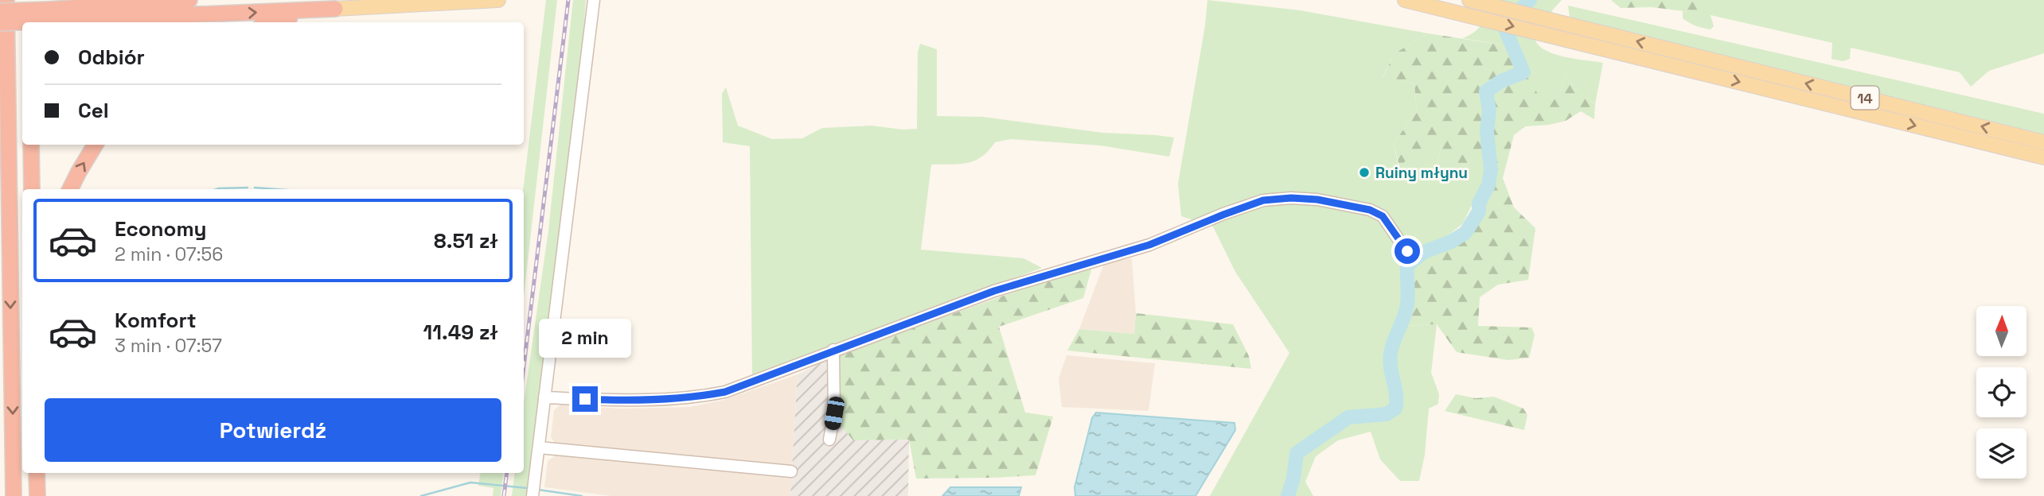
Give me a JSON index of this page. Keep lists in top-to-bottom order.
{
  "streets": {
    "main road": ["14"]
  },
  "places": ["Ruiny młynu"],
  "north": "top",
  "page": {
    "banner": ["Odbiór", "Cel"],
    "list": [
      {
        "name": "Economy",
        "note": "2 min · 07:56",
        "value": "8.51 zł"
      },
      {
        "name": "Komfort",
        "note": "3 min · 07:57",
        "value": "11.49 zł"
      }
    ],
    "bubble": "2 min",
    "buttons": "Potwierdź"
  }
}
